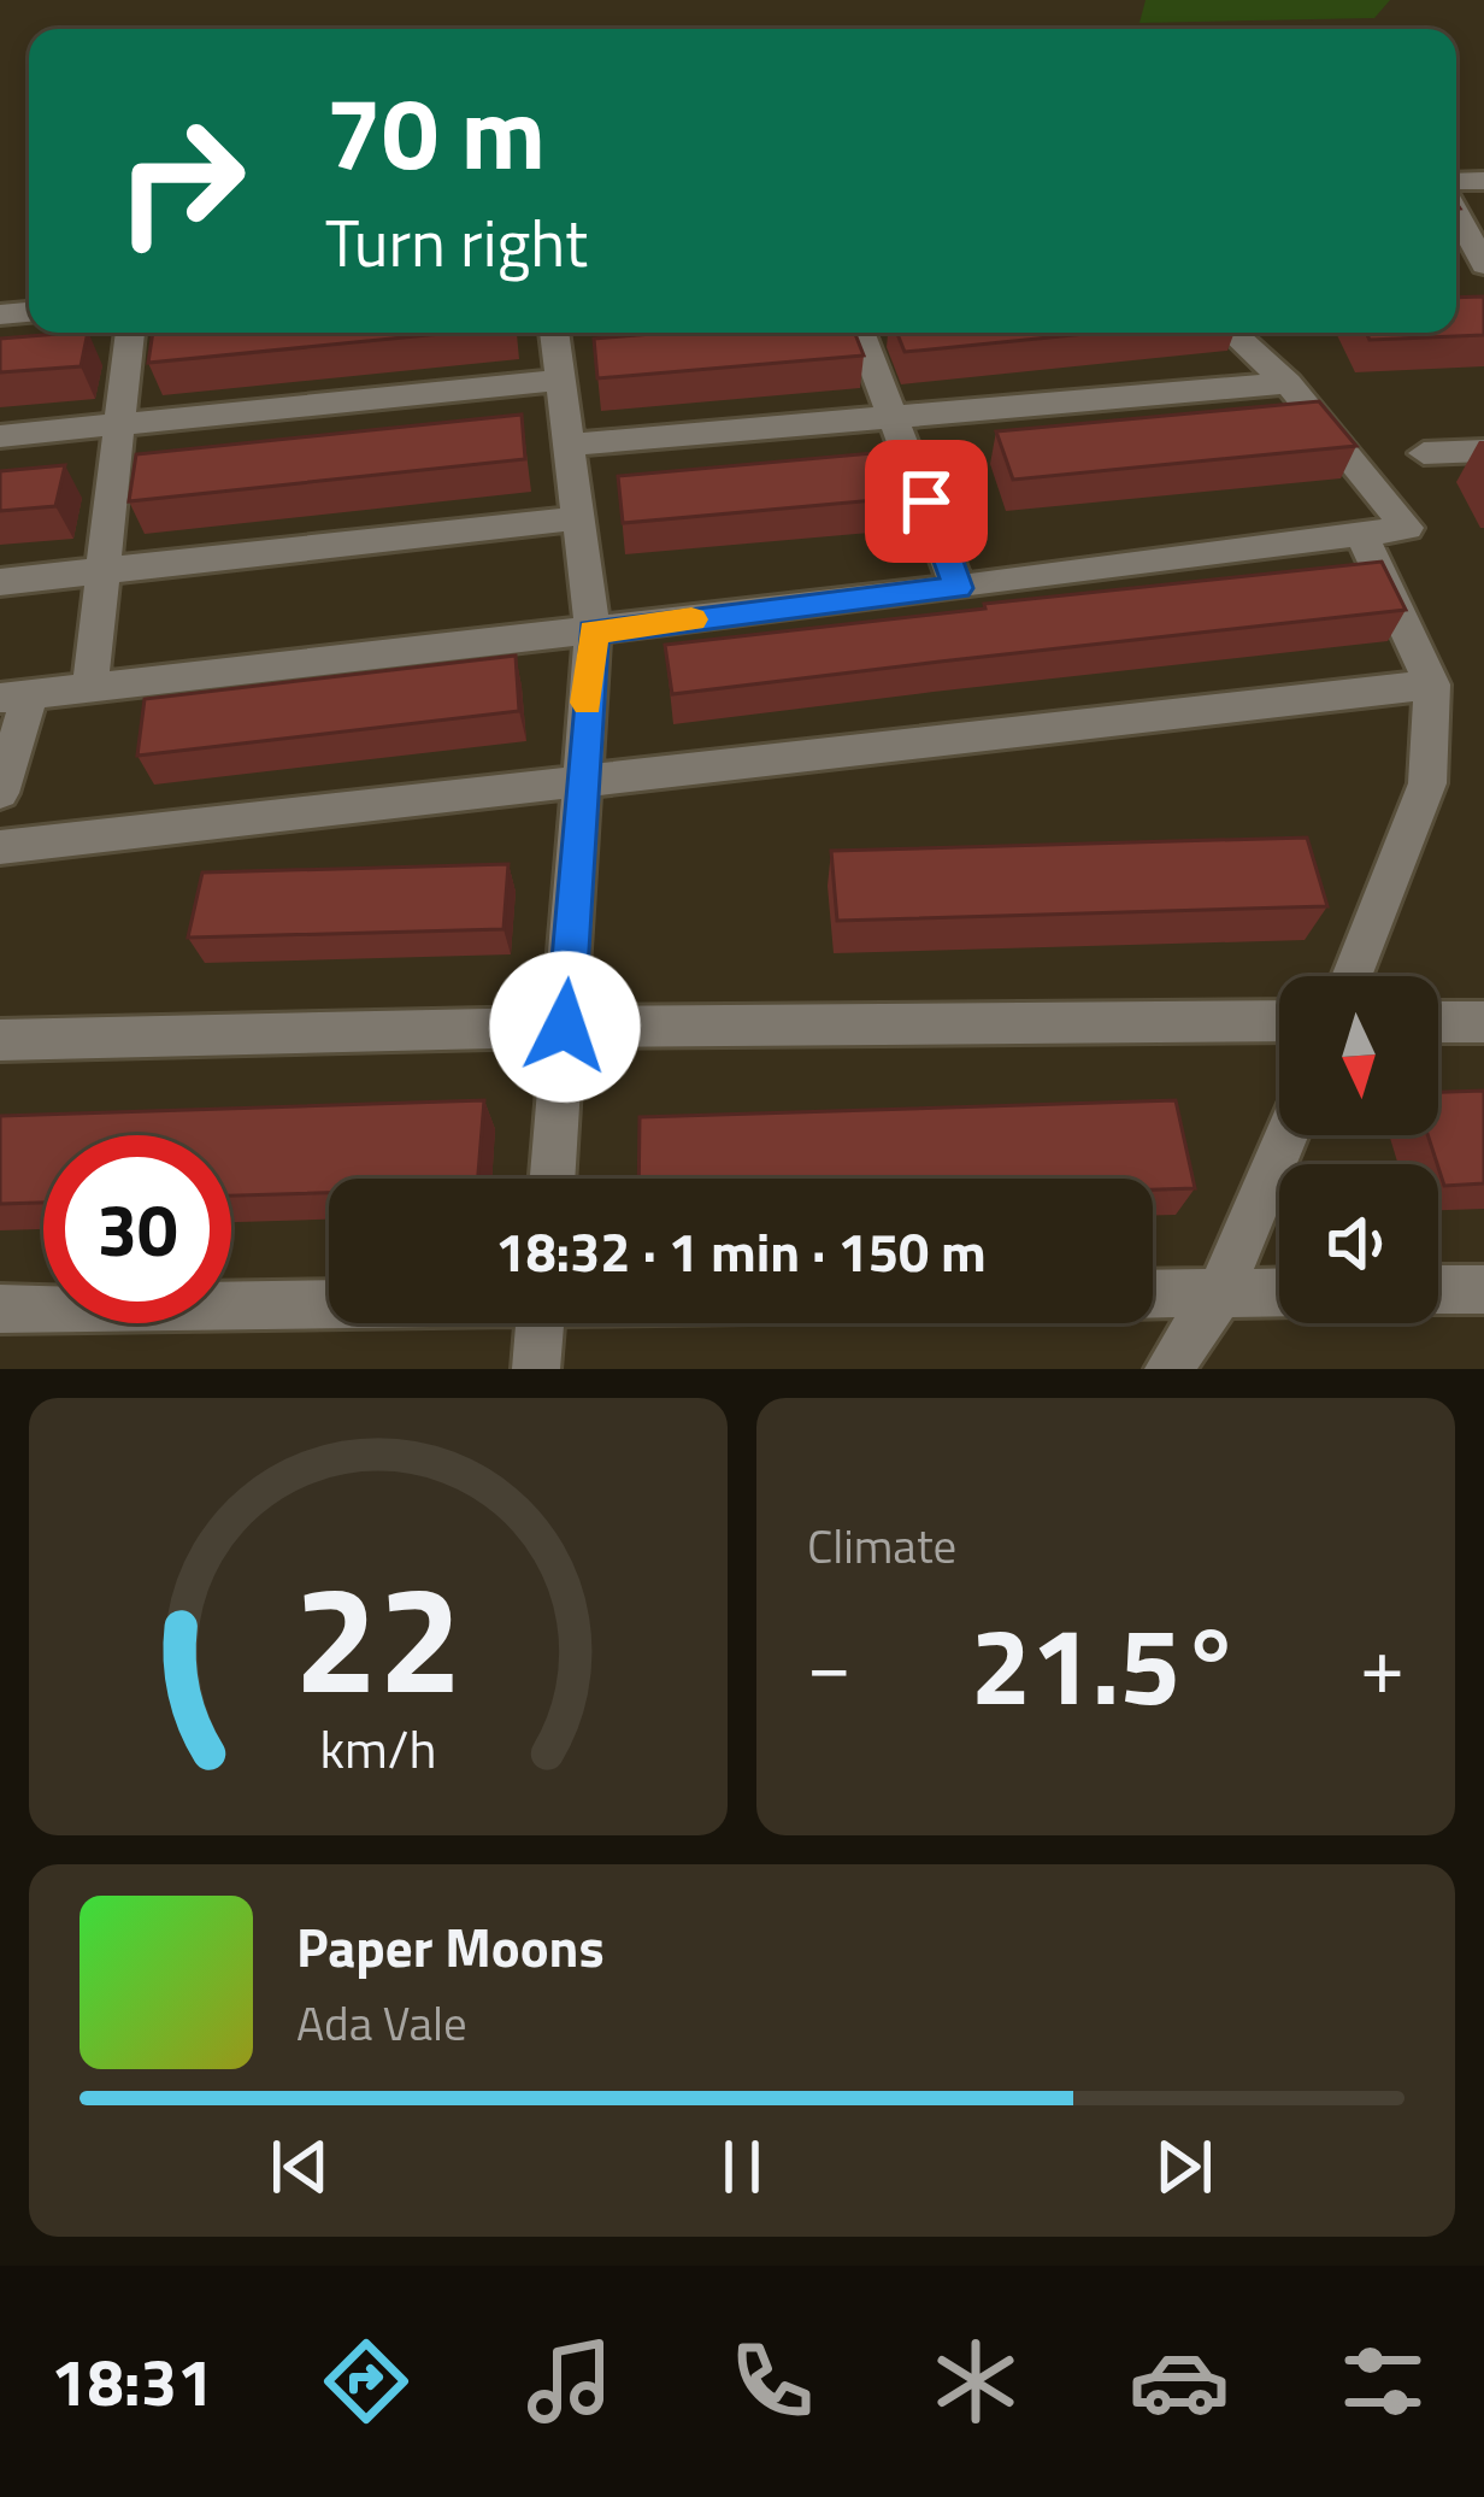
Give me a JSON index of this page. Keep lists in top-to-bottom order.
{
  "north": "bottom",
  "page": {
    "turn": ["70 m", "Turn right"],
    "limit": "30",
    "trip": "18:32 · 1 min · 150 m",
    "tile": "Climate",
    "heat": ["−", "21.5°", "+"],
    "song": ["Paper Moons", "Ada Vale"],
    "tabs": "18:31",
    "gauge": ["22", "km/h"]
  }
}
